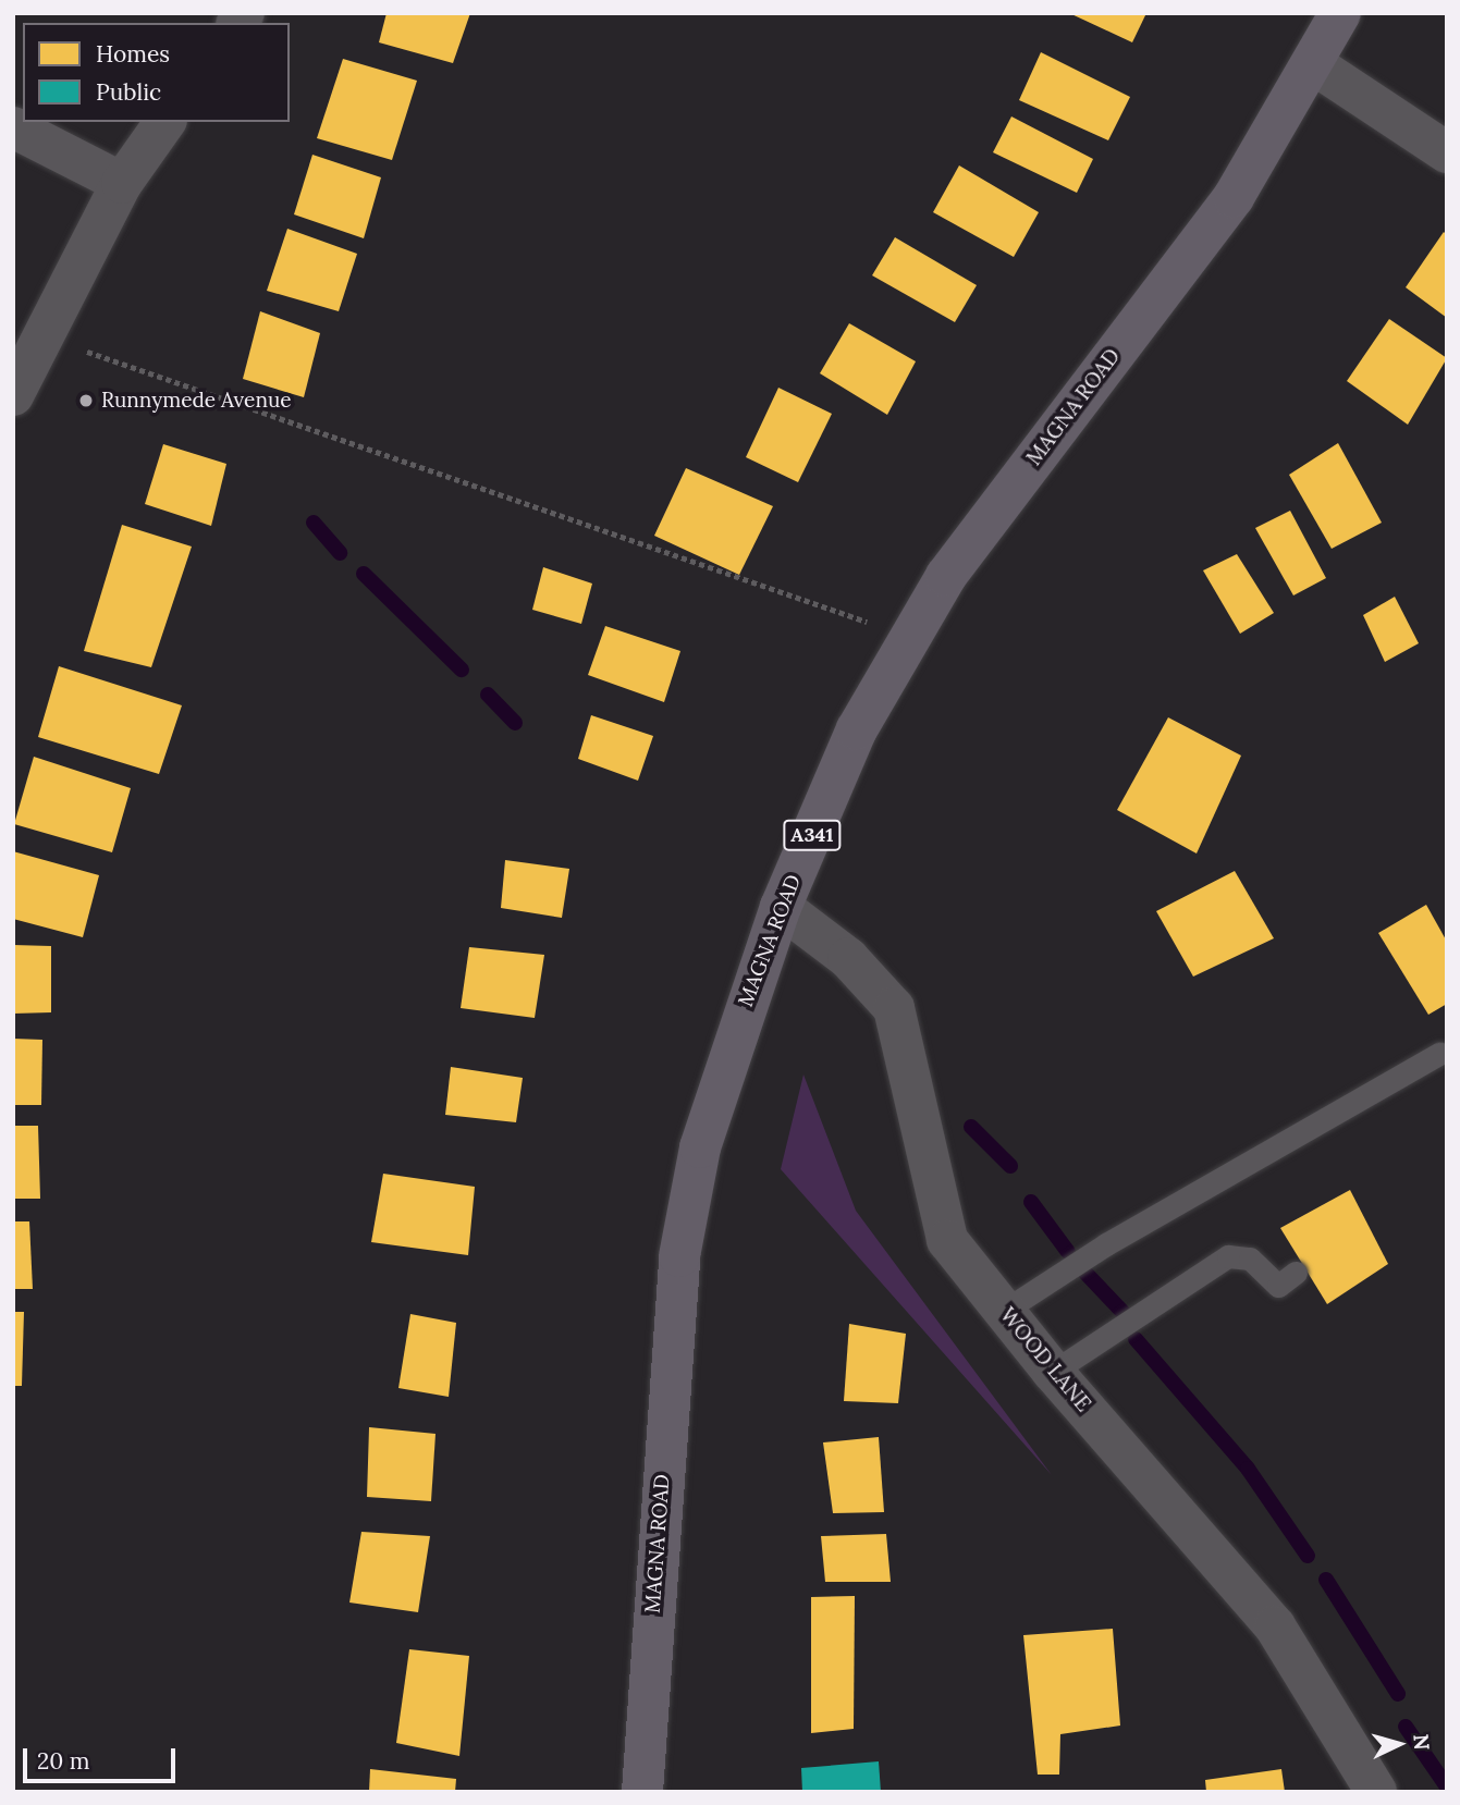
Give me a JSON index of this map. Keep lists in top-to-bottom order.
{
  "streets": {
    "main road": ["MAGNA ROAD", "A341"],
    "street": ["WOOD LANE"]
  },
  "crossings": [
    ["MAGNA ROAD", "WOOD LANE"]
  ],
  "places": ["Runnymede Avenue"],
  "legend": ["Homes", "Public"],
  "scale_bar": "20 m",
  "north": "right"
}
